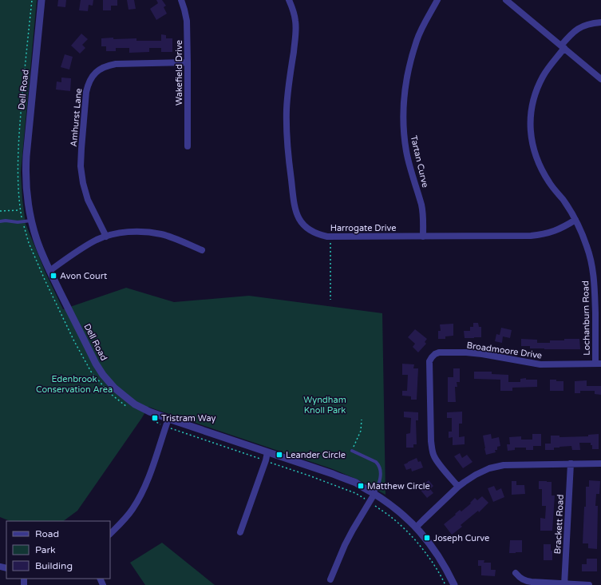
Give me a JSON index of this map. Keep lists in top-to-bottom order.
{
  "streets": {
    "street": [
      "Wakefield Drive",
      "Dell Road",
      "Amhurst Lane",
      "Tartan Curve",
      "Harrogate Drive",
      "Lochanburn Road",
      "Broadmoore Drive",
      "Brackett Road"
    ]
  },
  "crossings": [
    ["Wakefield Drive", "Amhurst Lane"],
    ["Tartan Curve", "Harrogate Drive"],
    ["Harrogate Drive", "Lochanburn Road"],
    ["Lochanburn Road", "Broadmoore Drive"]
  ],
  "parks": ["Edenbrook Conservation Area", "Wyndham Knoll Park"],
  "places": {
    "transit": [
      "Avon Court",
      "Tristram Way",
      "Leander Circle",
      "Matthew Circle",
      "Joseph Curve"
    ]
  },
  "legend": ["Road", "Park", "Building"]
}
